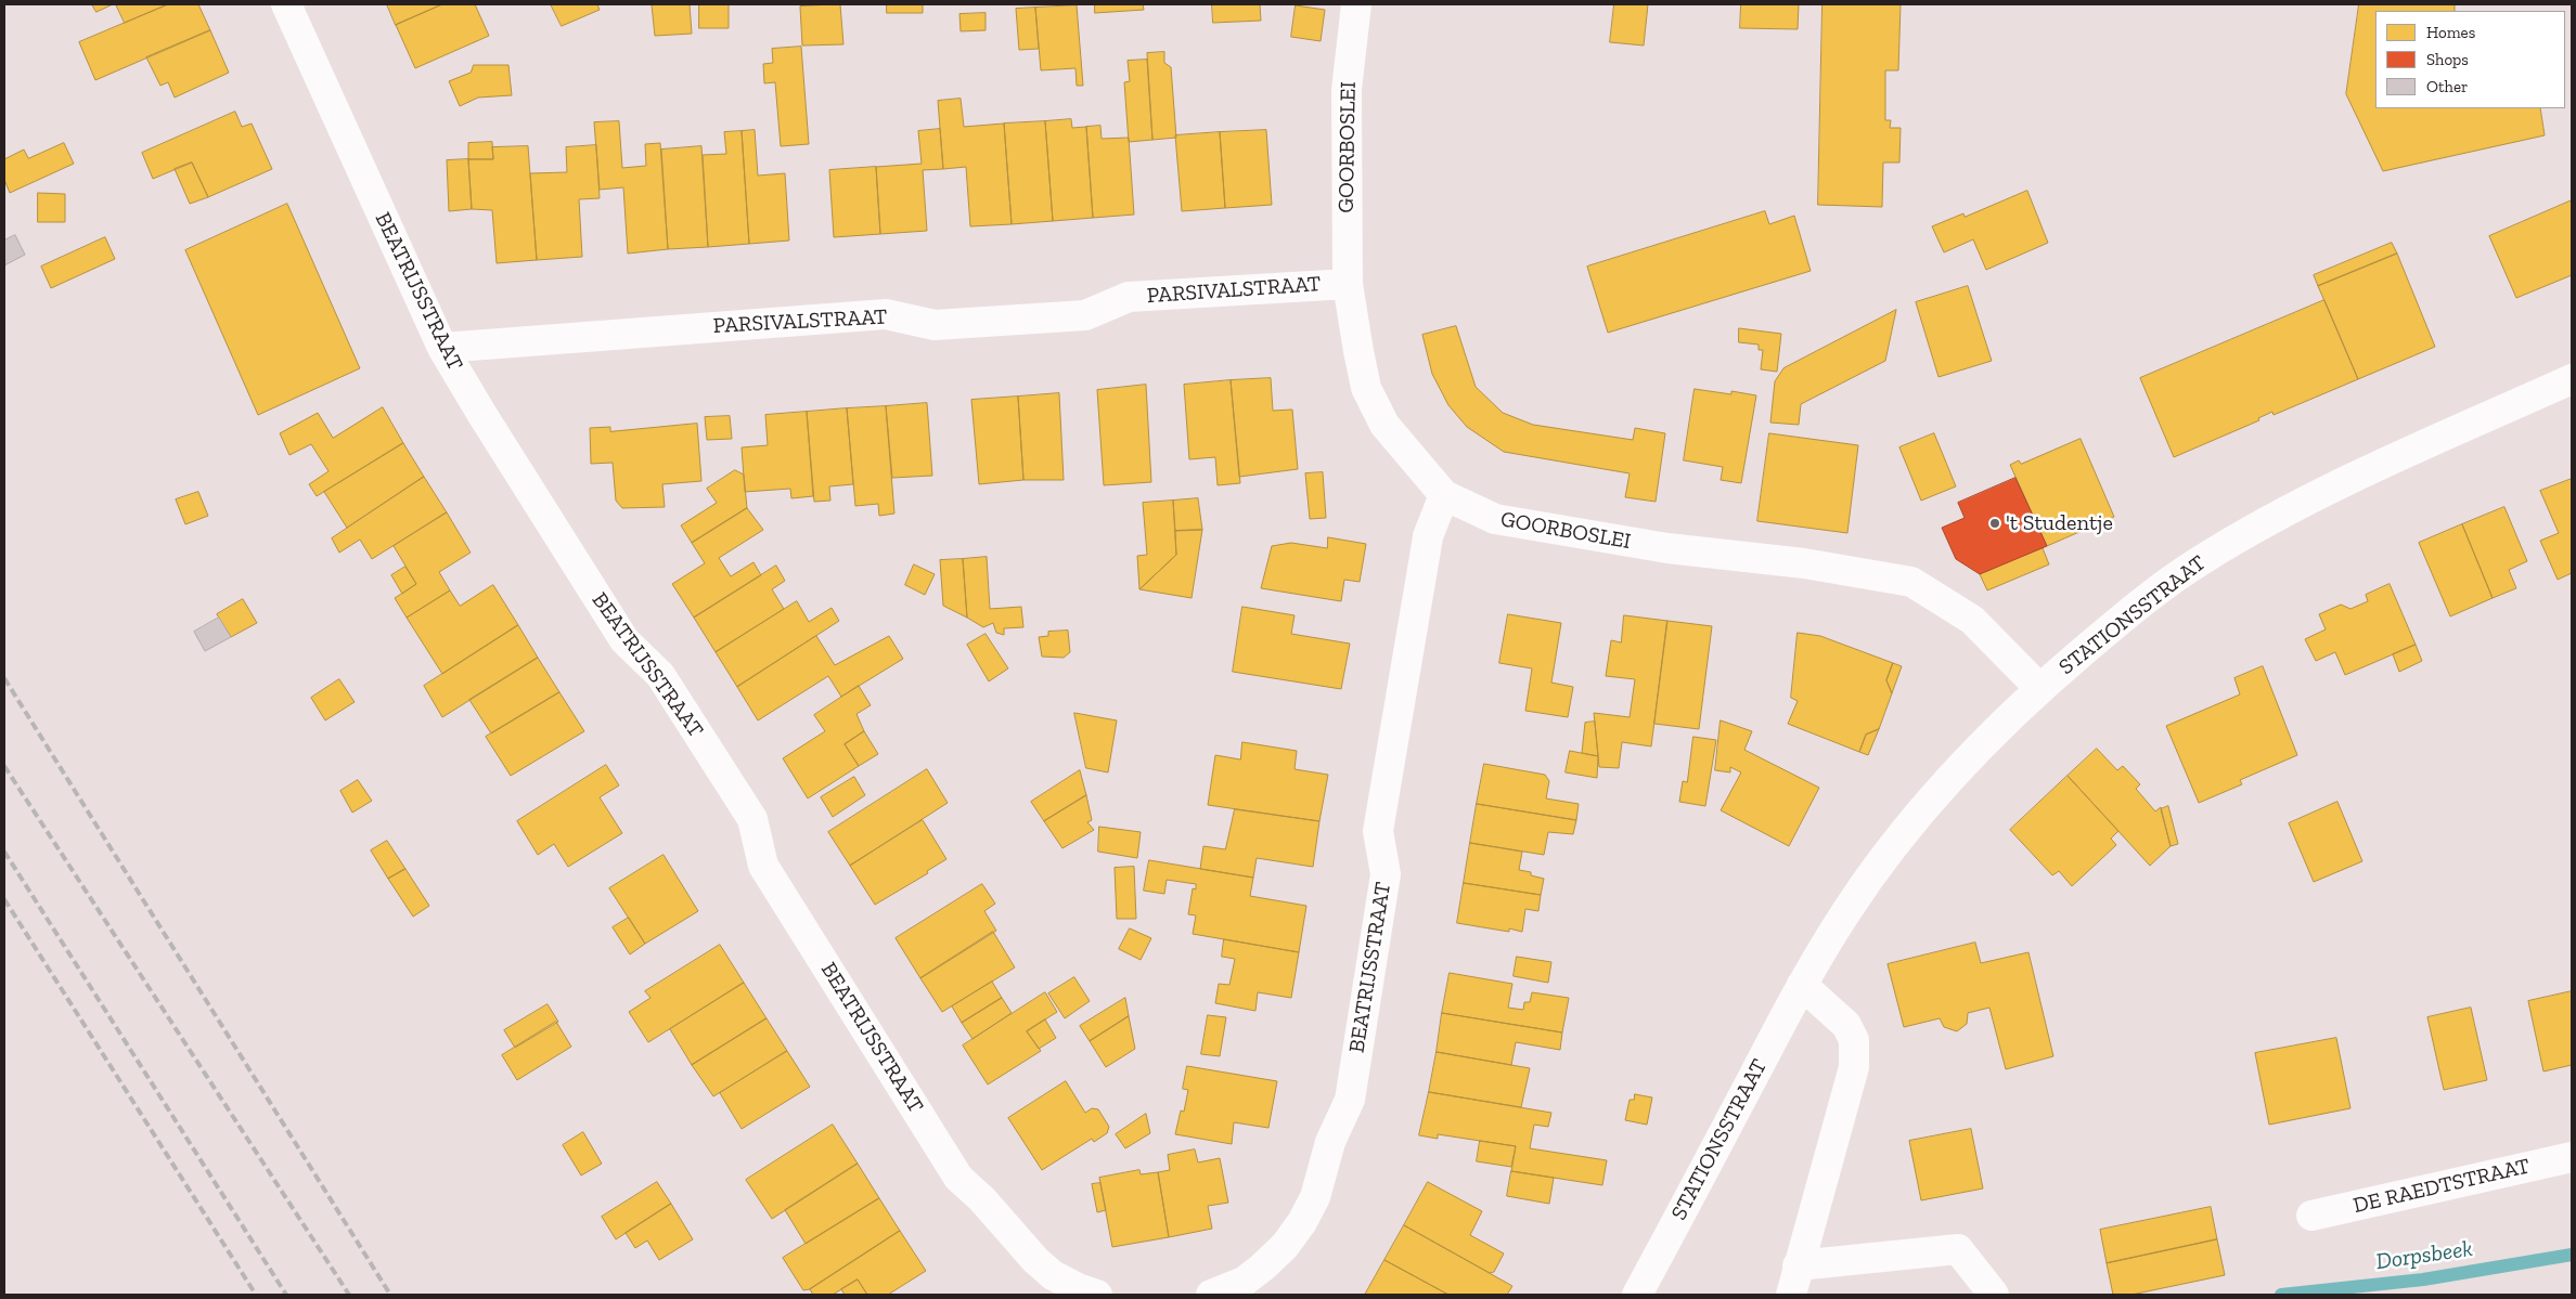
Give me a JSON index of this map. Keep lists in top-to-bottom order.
{
  "streets": {
    "street": [
      "GOORBOSLEI",
      "PARSIVALSTRAAT",
      "BEATRIJSSTRAAT",
      "STATIONSSTRAAT",
      "DE RAEDTSTRAAT"
    ]
  },
  "crossings": [
    ["GOORBOSLEI", "PARSIVALSTRAAT"],
    ["GOORBOSLEI", "BEATRIJSSTRAAT"],
    ["GOORBOSLEI", "STATIONSSTRAAT"],
    ["PARSIVALSTRAAT", "BEATRIJSSTRAAT"]
  ],
  "water": ["Dorpsbeek"],
  "places": ["'t Studentje"],
  "legend": ["Homes", "Shops", "Other"]
}
